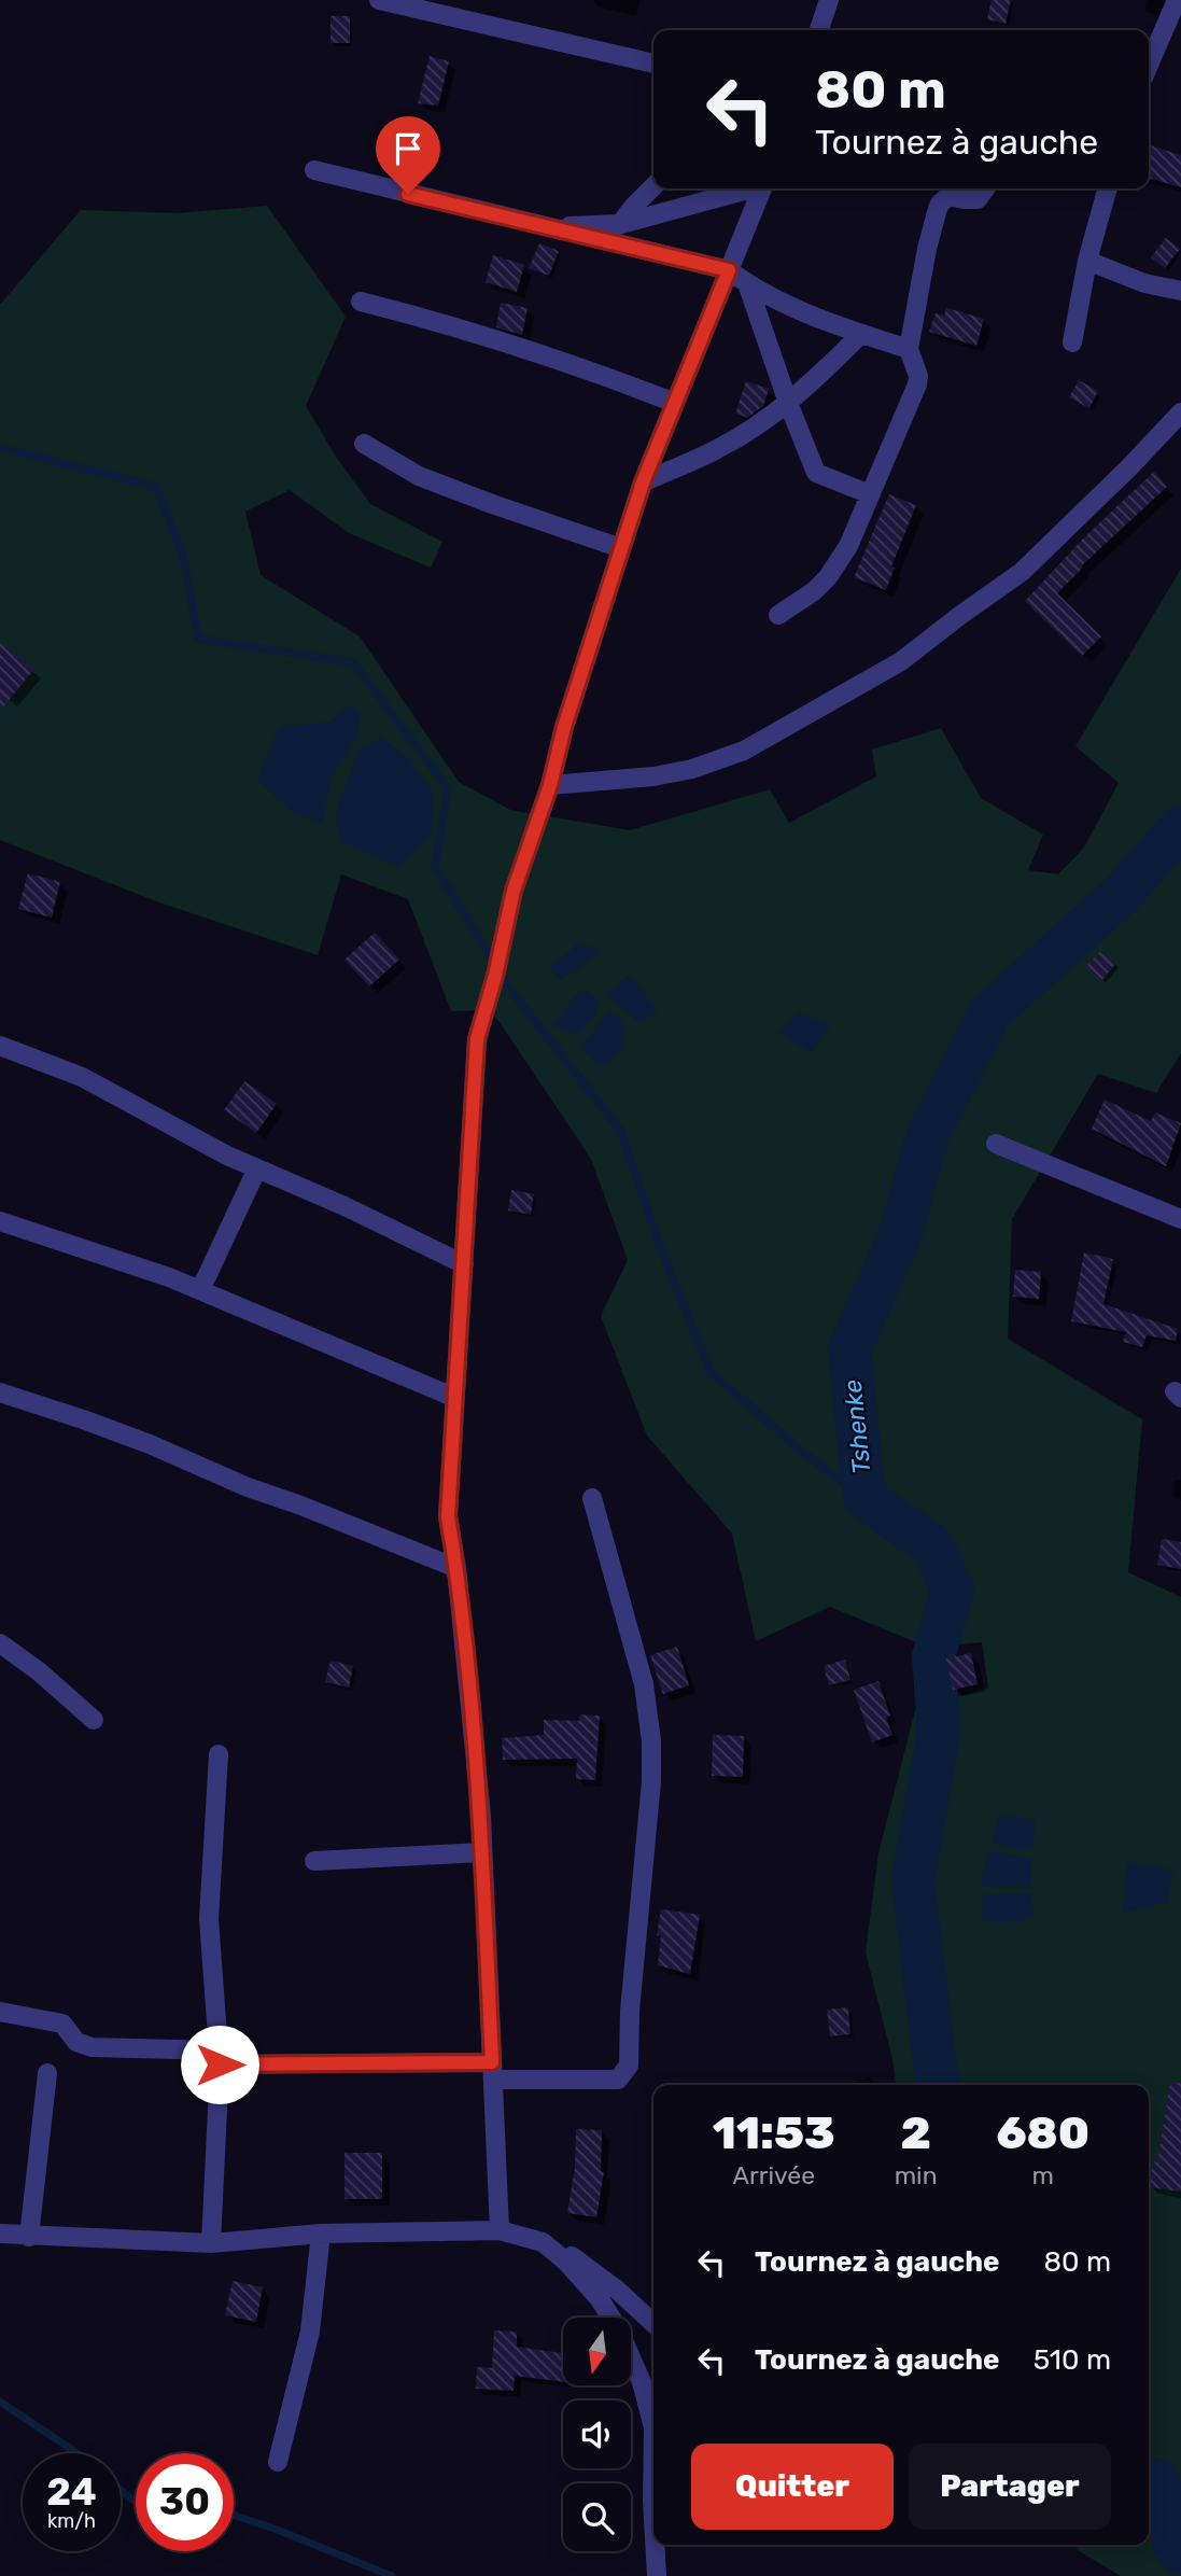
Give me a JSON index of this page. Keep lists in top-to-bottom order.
{
  "water": ["Tshenke"],
  "north": "bottom",
  "page": {
    "turn": ["80 m", "Tournez à gauche"],
    "eta": [
      "11:53",
      "Arrivée",
      "2",
      "min",
      "680",
      "m"
    ],
    "list": [
      {
        "name": "Tournez à gauche",
        "value": "80 m"
      },
      {
        "name": "Tournez à gauche",
        "value": "510 m"
      }
    ],
    "buttons": ["Quitter", "Partager"],
    "speed": "24 km/h",
    "limit": "30"
  }
}
